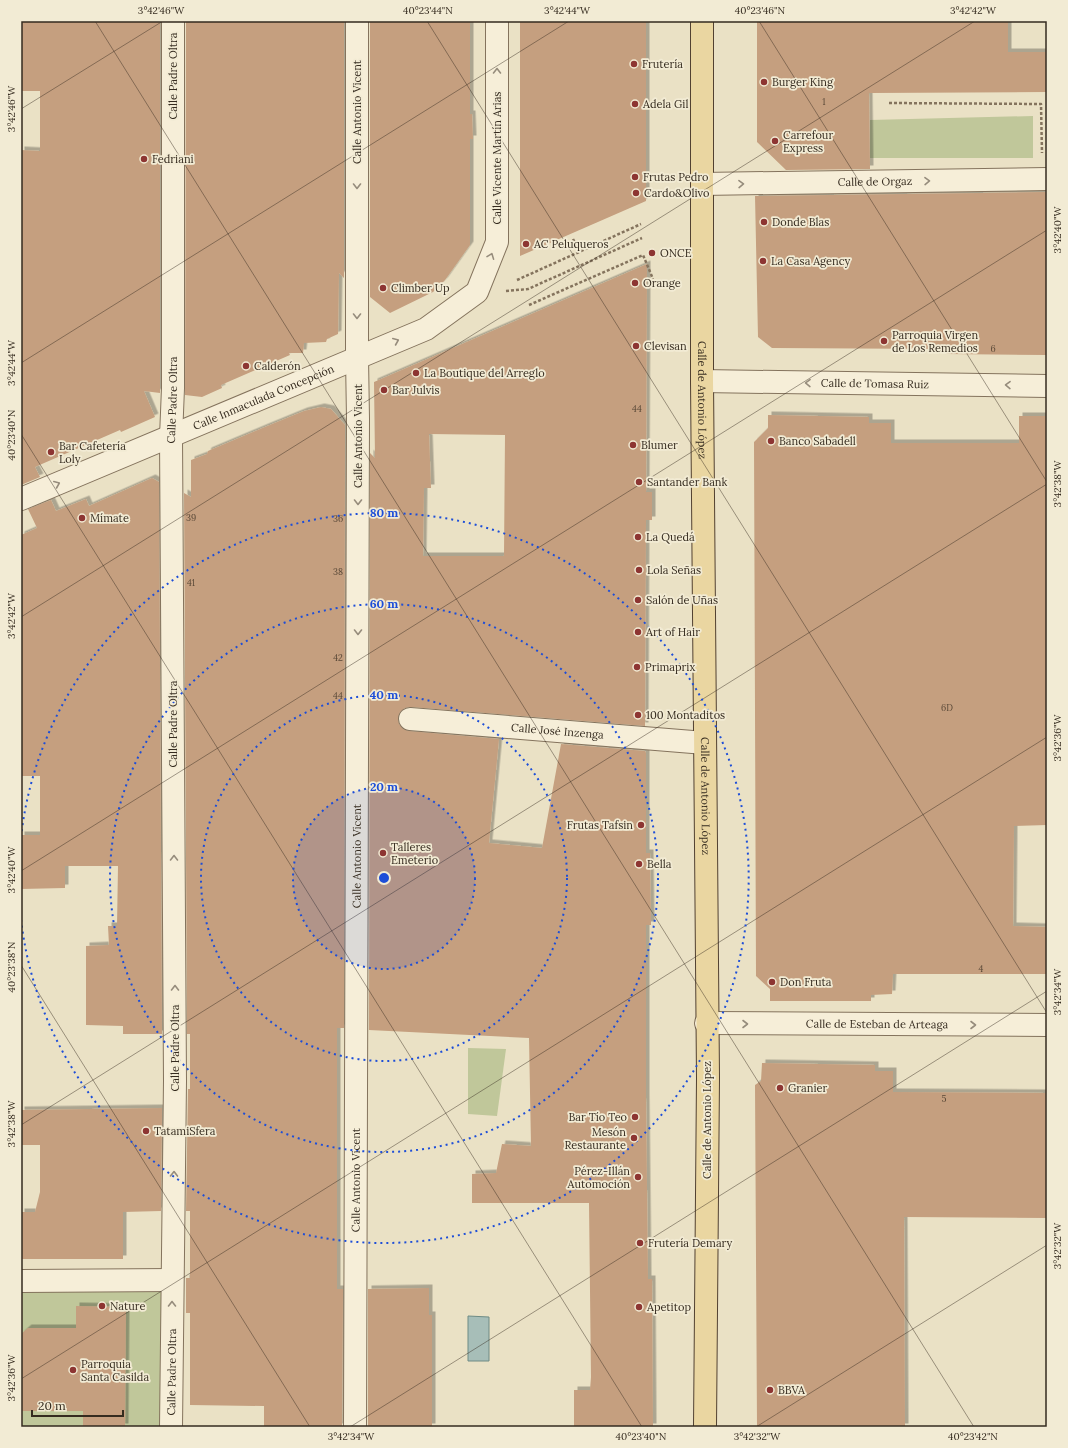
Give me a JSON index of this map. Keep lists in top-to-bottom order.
{
  "streets": {
    "main road": ["Calle de Antonio López"],
    "street": [
      "Calle Padre Oltra",
      "Calle Antonio Vicent",
      "Calle Vicente Martín Arias",
      "Calle de Orgaz",
      "Calle de Tomasa Ruiz",
      "Calle Inmaculada Concepción",
      "Calle José Inzenga",
      "Calle de Esteban de Arteaga"
    ]
  },
  "crossings": [
    ["Calle Padre Oltra", "Calle Inmaculada Concepción"],
    ["Calle Antonio Vicent", "Calle Inmaculada Concepción"],
    ["Calle Vicente Martín Arias", "Calle Inmaculada Concepción"],
    ["Calle de Orgaz", "Calle de Antonio López"],
    ["Calle de Tomasa Ruiz", "Calle de Antonio López"],
    ["Calle de Antonio López", "Calle José Inzenga"],
    ["Calle de Antonio López", "Calle de Esteban de Arteaga"]
  ],
  "one_way": [
    "Calle Padre Oltra",
    "Calle Antonio Vicent",
    "Calle Vicente Martín Arias",
    "Calle de Orgaz",
    "Calle de Tomasa Ruiz",
    "Calle Inmaculada Concepción",
    "Calle de Esteban de Arteaga"
  ],
  "places": [
    "Frutería",
    "Burger King",
    "Adela Gil",
    "Carrefour Express",
    "Fedriani",
    "Frutas Pedro",
    "Cardo&Olivo",
    "Donde Blas",
    "AC Peluqueros",
    "ONCE",
    "La Casa Agency",
    "Orange",
    "Climber Up",
    "Parroquia Virgen de Los Remedios",
    "Clevisan",
    "Calderón",
    "La Boutique del Arreglo",
    "Bar Julvis",
    "Banco Sabadell",
    "Blumer",
    "Bar Cafetería Loly",
    "Santander Bank",
    "Mímate",
    "La Quedá",
    "Lola Señas",
    "Salón de Uñas",
    "Art of Hair",
    "Primaprix",
    "100 Montaditos",
    "Frutas Tafsin",
    "Talleres Emeterio",
    "Bella",
    "Don Fruta",
    "Granier",
    "Bar Tío Teo",
    "TatamiSfera",
    "Mesón Restaurante",
    "Pérez-Illán Automoción",
    "Frutería Demary",
    "Nature",
    "Apetitop",
    "Parroquia Santa Casilda",
    "BBVA"
  ],
  "house_numbers": [
    "1",
    "6",
    "44",
    "39",
    "36",
    "38",
    "41",
    "42",
    "44",
    "6D",
    "4",
    "5"
  ],
  "scale_bar": "20 m",
  "coordinates": [
    "3°42'46\"W",
    "40°23'44\"N",
    "3°42'44\"W",
    "40°23'46\"N",
    "3°42'42\"W",
    "3°42'40\"W",
    "40°23'40\"N",
    "3°42'38\"W",
    "3°42'36\"W",
    "40°23'38\"N",
    "3°42'34\"W",
    "3°42'32\"W",
    "40°23'42\"N"
  ],
  "rings": [
    "80 m",
    "60 m",
    "40 m",
    "20 m"
  ]
}
